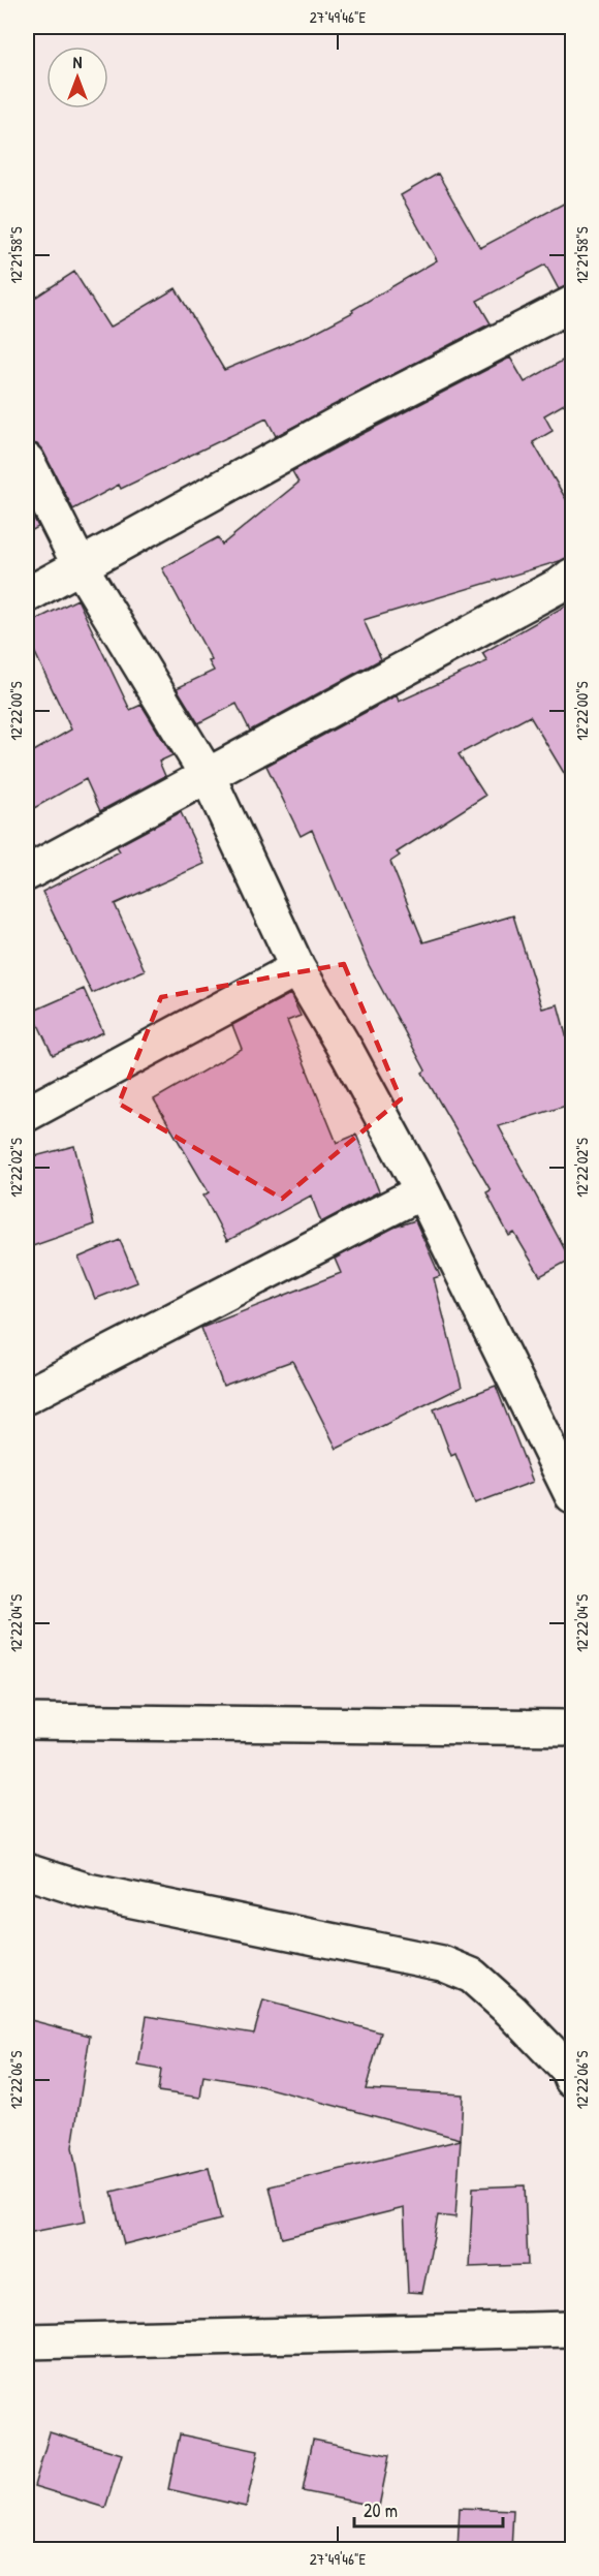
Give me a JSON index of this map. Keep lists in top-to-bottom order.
{
  "scale_bar": "20 m",
  "north": "top",
  "coordinates": [
    "27°49'46\"E",
    "12°21'58\"S",
    "12°22'00\"S",
    "12°22'02\"S",
    "12°22'04\"S",
    "12°22'06\"S"
  ]
}
